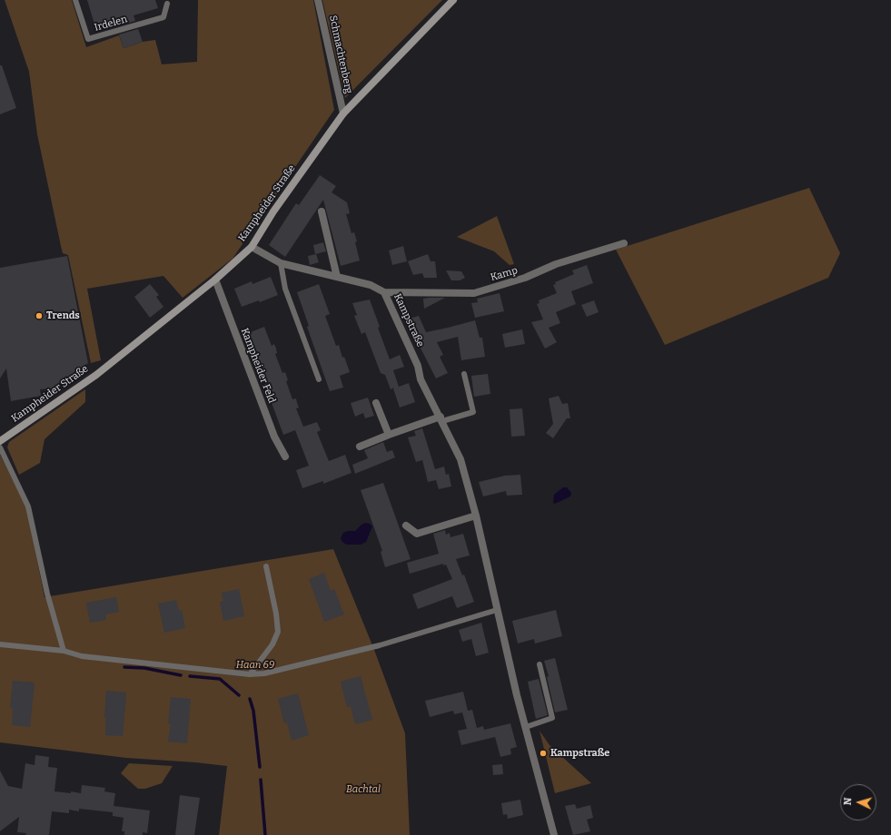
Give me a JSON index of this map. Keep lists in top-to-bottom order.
{
  "streets": {
    "street": [
      "Schmachtenberg",
      "Kampheider Straße",
      "Kamp",
      "Kampstraße",
      "Kampheider Feld"
    ],
    "lane": ["Irdelen"]
  },
  "crossings": [
    ["Schmachtenberg", "Kampheider Straße"],
    ["Kampheider Straße", "Kampstraße"],
    ["Kampheider Straße", "Kampheider Feld"],
    ["Kamp", "Kampstraße"]
  ],
  "parks": ["Haan 69", "Bachtal"],
  "places": ["Trends", "Kampstraße"],
  "north": "left"
}
